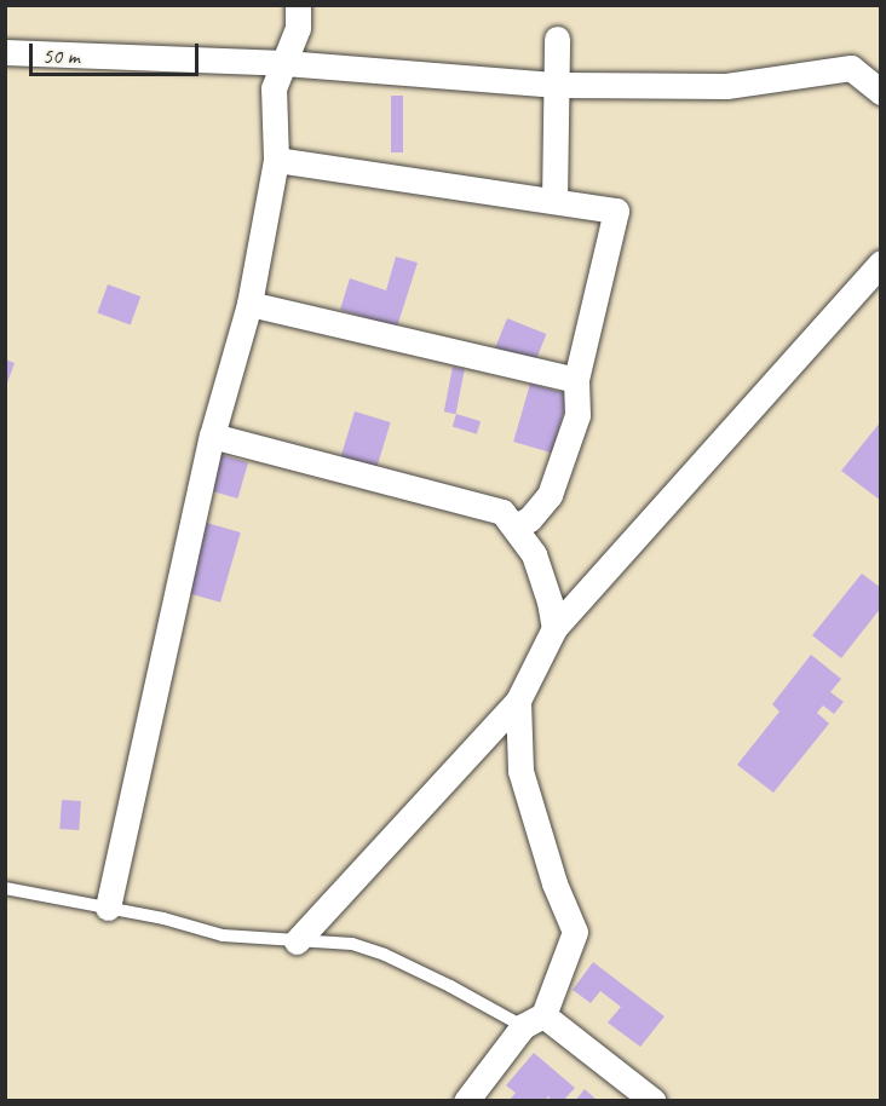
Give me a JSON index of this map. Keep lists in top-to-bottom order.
{
  "scale_bar": "50 m"
}
